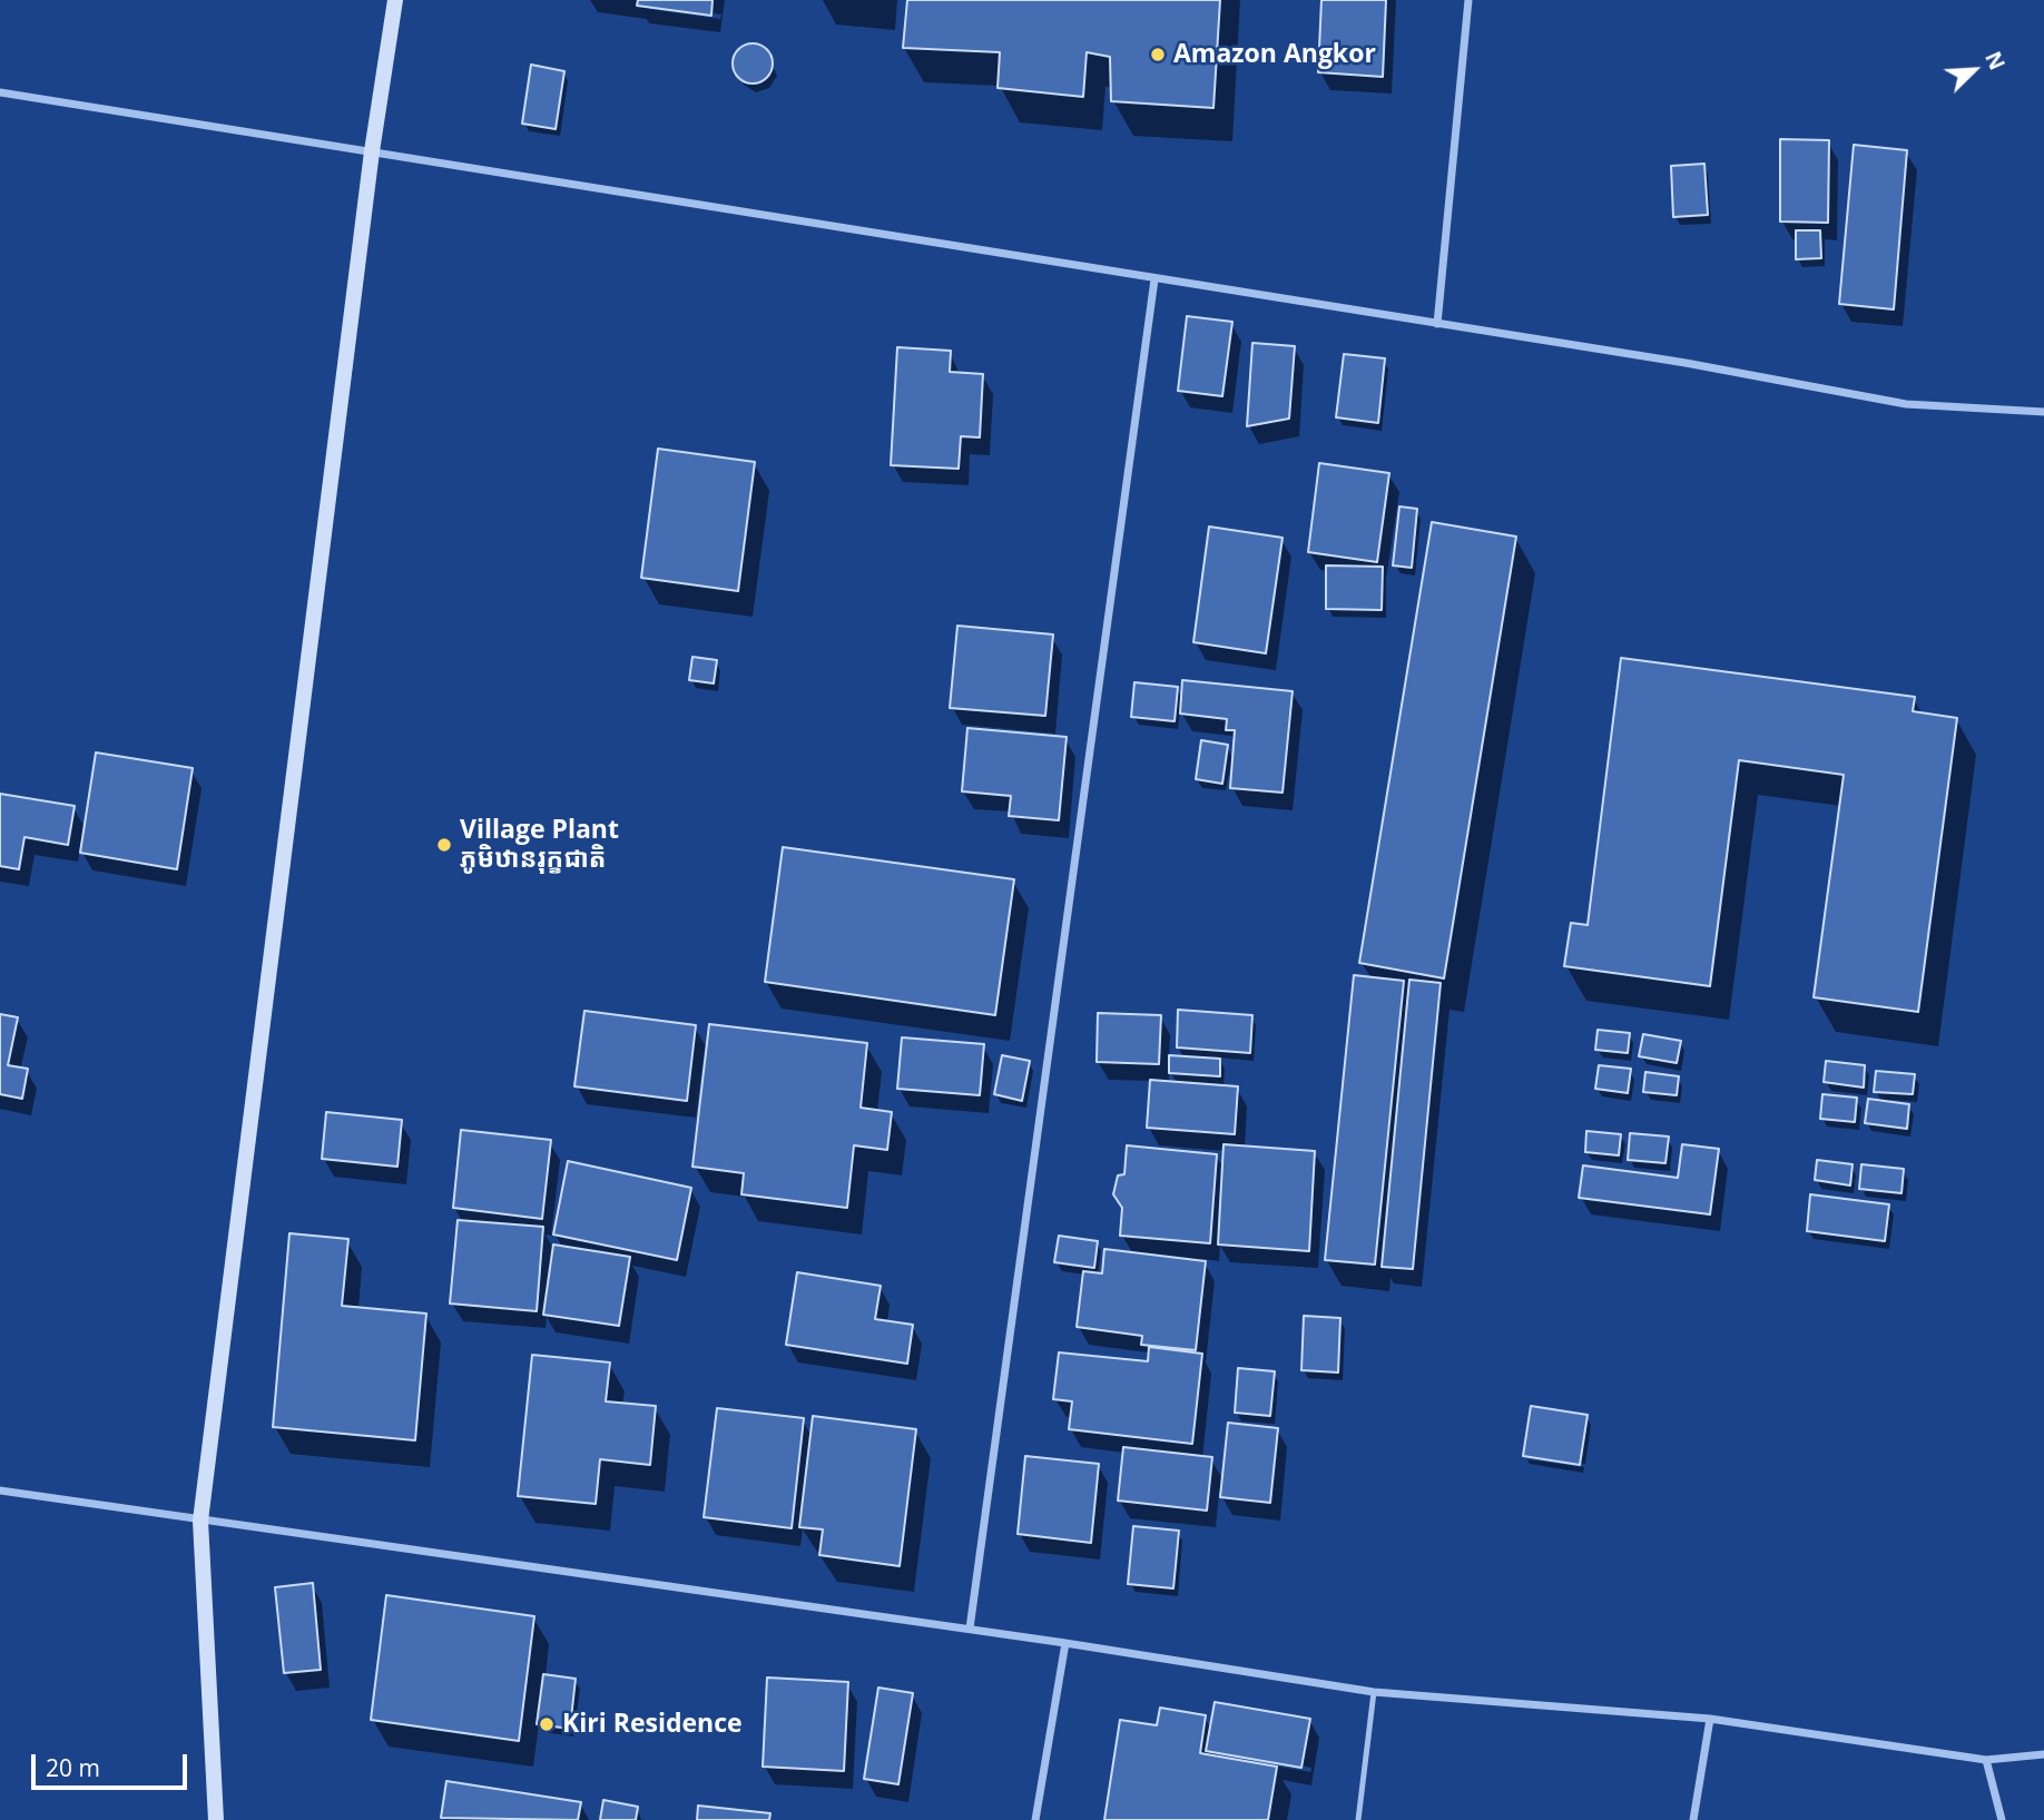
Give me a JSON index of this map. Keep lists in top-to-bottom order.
{
  "places": ["Amazon Angkor", "Village Plant ភូមិឋានរុក្ខជាតិ", "Kiri Residence"],
  "scale_bar": "20 m",
  "north": "top right"
}
